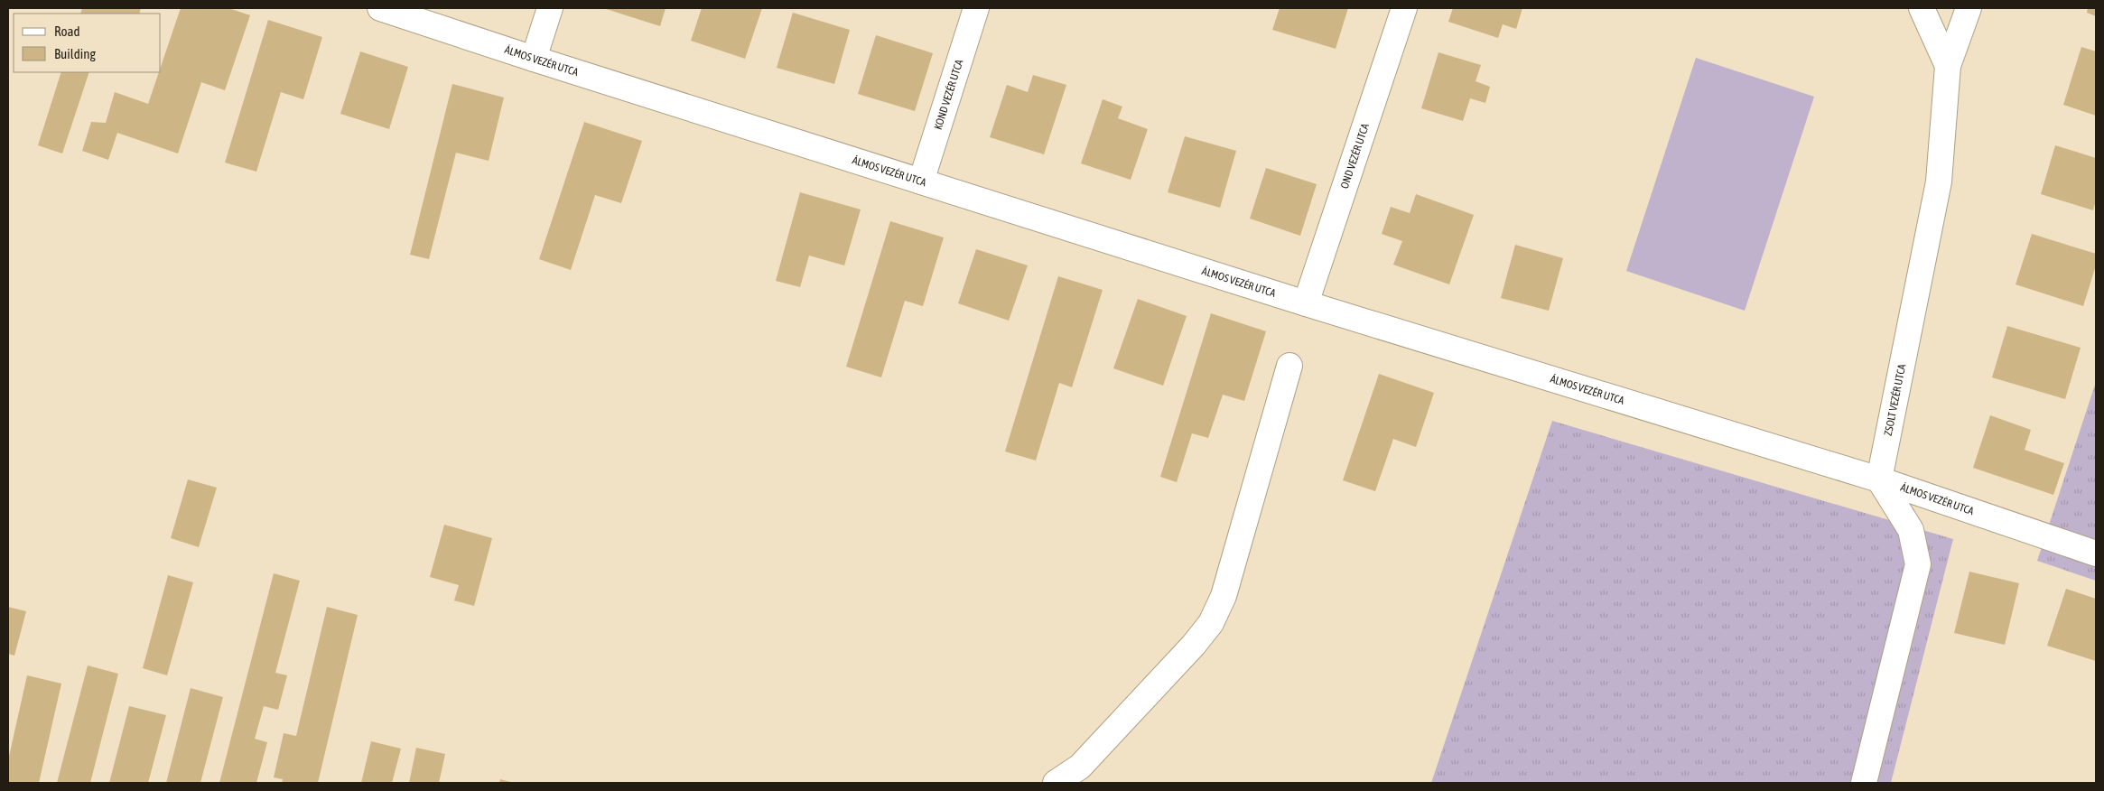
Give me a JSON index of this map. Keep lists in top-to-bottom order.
{
  "streets": {
    "street": [
      "ÁLMOS VEZÉR UTCA",
      "KOND VEZÉR UTCA",
      "OND VEZÉR UTCA",
      "ZSOLT VEZÉR UTCA"
    ]
  },
  "crossings": [
    ["ÁLMOS VEZÉR UTCA", "KOND VEZÉR UTCA"],
    ["ÁLMOS VEZÉR UTCA", "OND VEZÉR UTCA"],
    ["ÁLMOS VEZÉR UTCA", "ZSOLT VEZÉR UTCA"]
  ],
  "legend": ["Road", "Building"]
}
